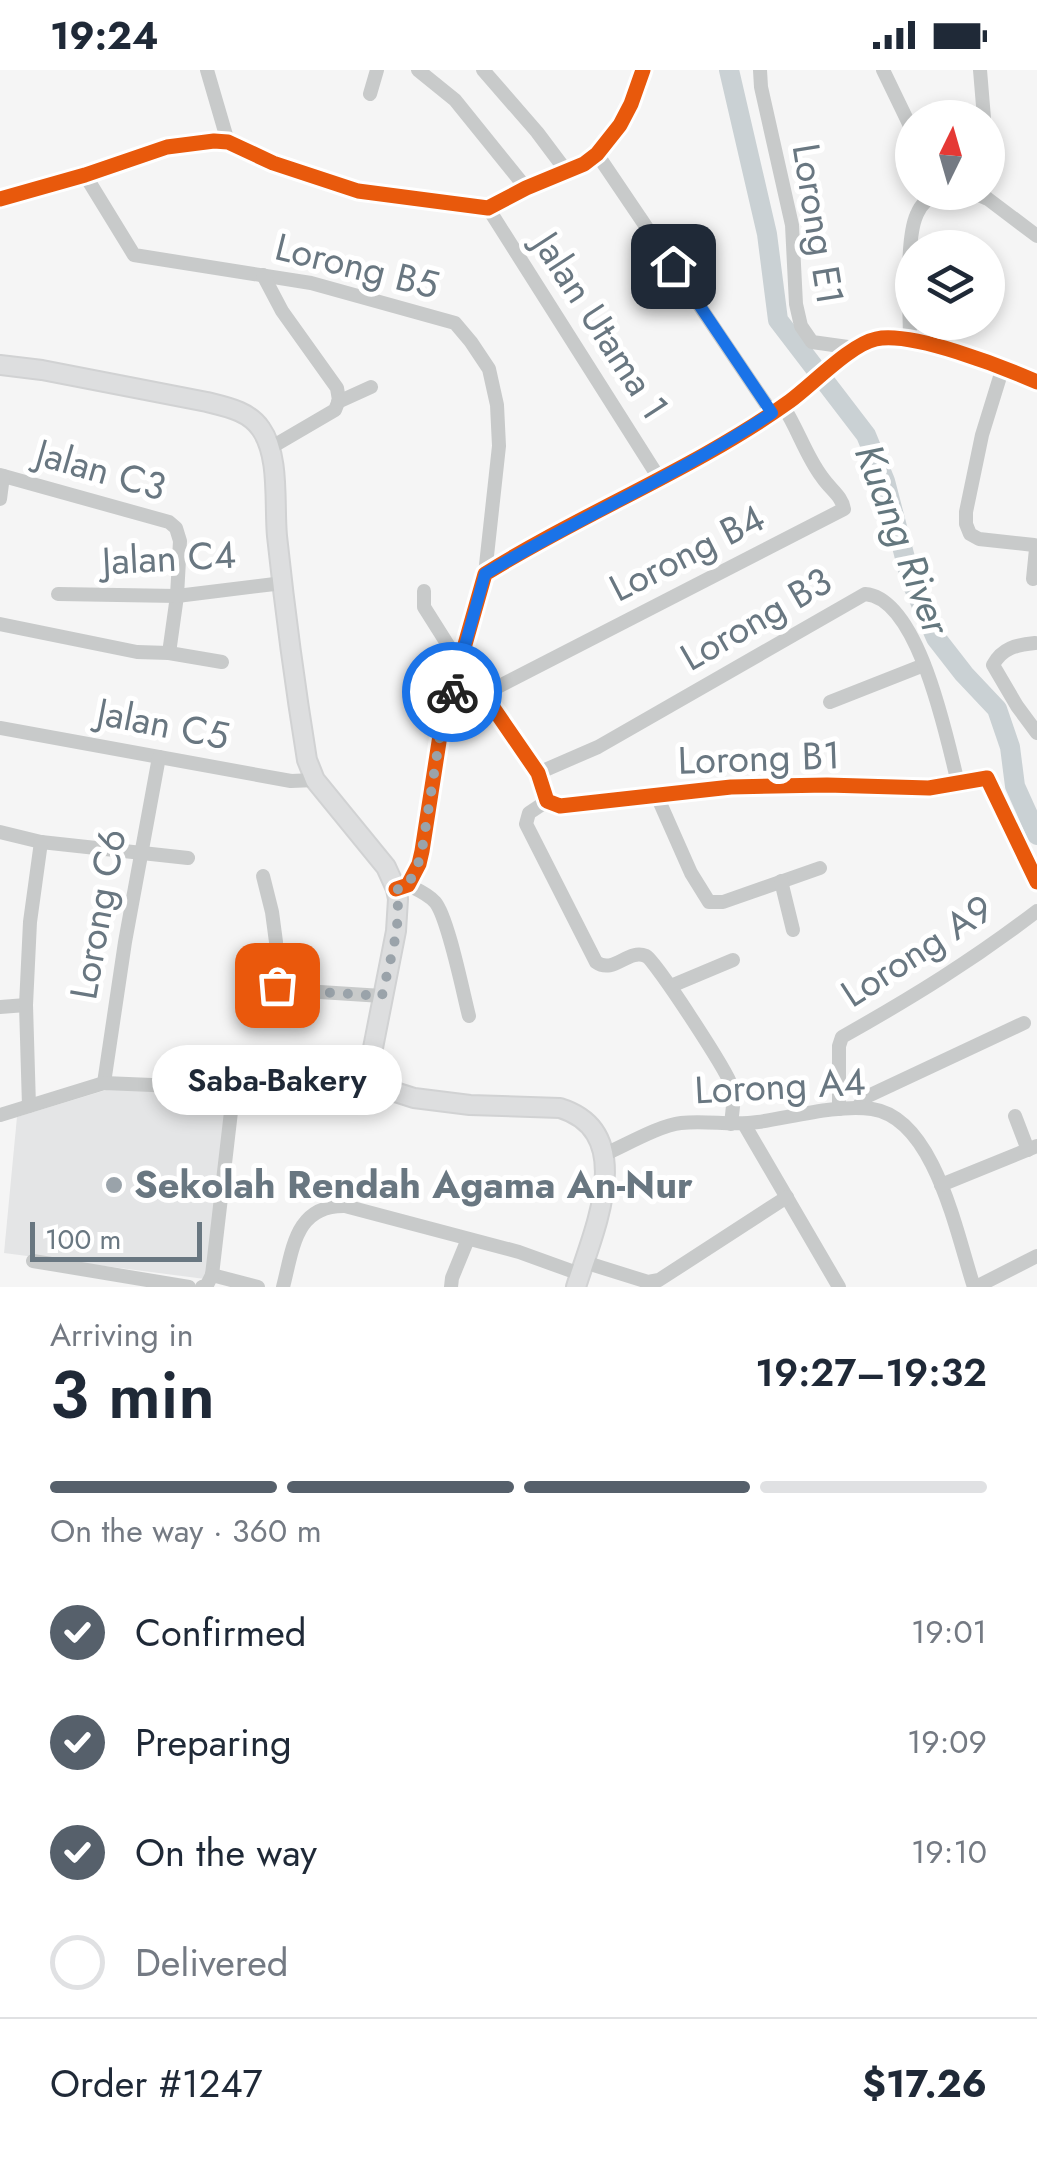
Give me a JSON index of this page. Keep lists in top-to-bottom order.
{
  "streets": {
    "street": [
      "Lorong E1",
      "Lorong B5",
      "Jalan Utama 1",
      "Jalan C3",
      "Lorong B4",
      "Jalan C4",
      "Lorong B3",
      "Jalan C5",
      "Lorong B1",
      "Lorong C6",
      "Lorong A9",
      "Lorong A4"
    ]
  },
  "crossings": [
    ["Lorong E1", "Jalan Utama 1"],
    ["Lorong B5", "Jalan Utama 1"],
    ["Jalan Utama 1", "Lorong B4"],
    ["Jalan C3", "Jalan C4"],
    ["Lorong B3", "Lorong B1"],
    ["Jalan C5", "Lorong C6"],
    ["Lorong A9", "Lorong A4"]
  ],
  "water": ["Kuang River"],
  "places": ["Saba-Bakery", "Sekolah Rendah Agama An-Nur"],
  "scale_bar": "100 m",
  "north": "top",
  "page": {
    "status": "19:24",
    "bubble": "Saba-Bakery",
    "scale": "100 m",
    "heading": ["3 min", "Arriving in", "19:27–19:32"],
    "panel": ["Order #1247", "$17.26"],
    "bar": "On the way · 360 m",
    "list": [
      ["Confirmed", "19:01"],
      ["Preparing", "19:09"],
      ["On the way", "19:10"],
      "Delivered"
    ]
  }
}
